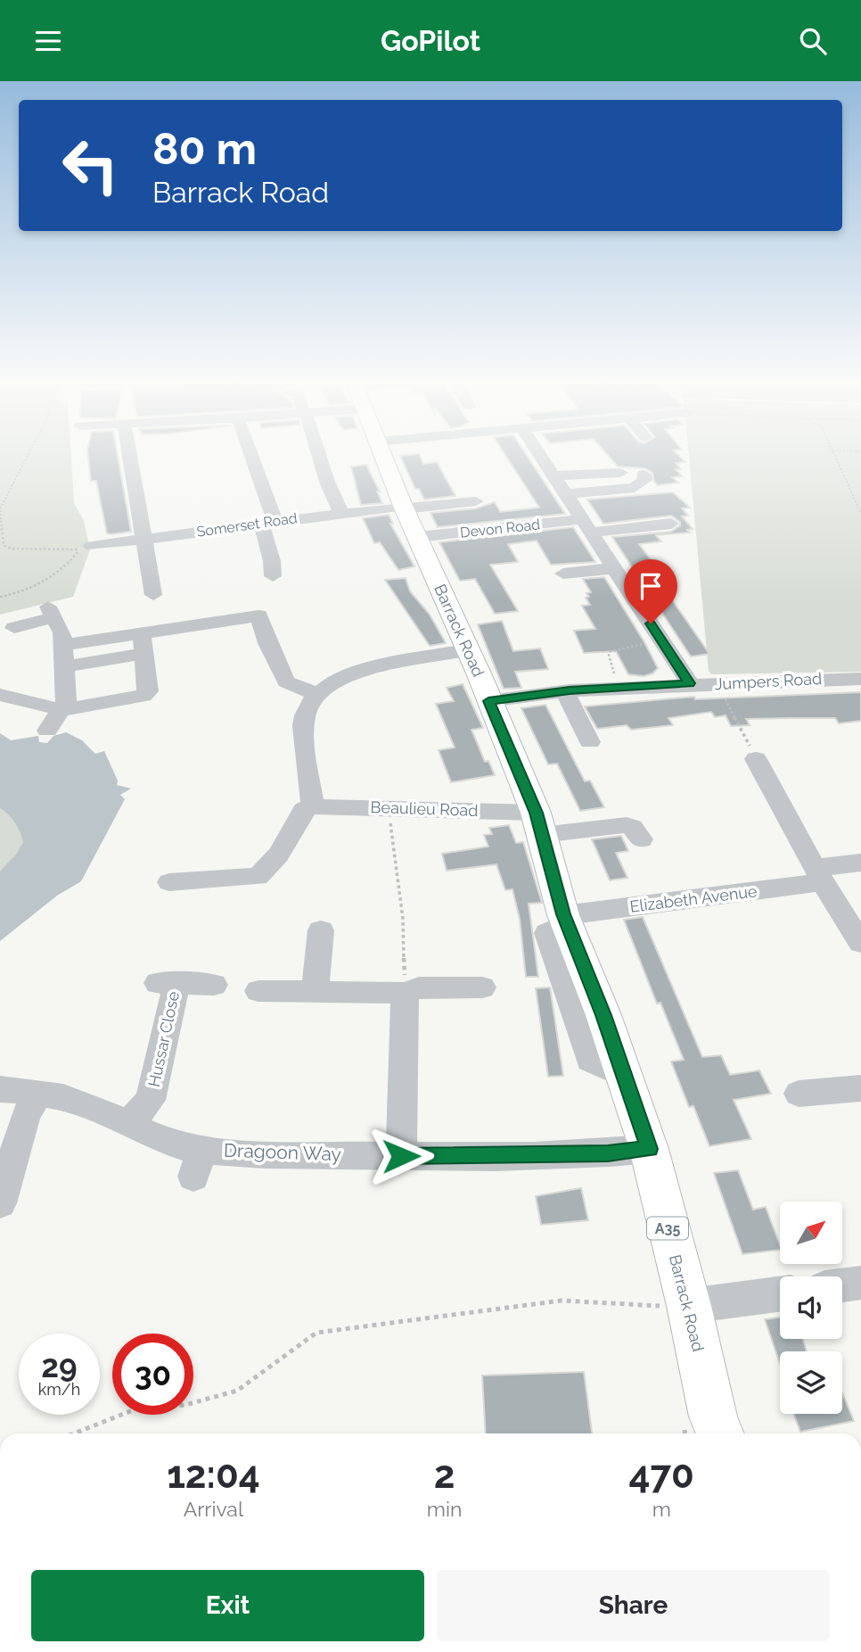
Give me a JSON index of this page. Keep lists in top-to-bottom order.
{
  "streets": {
    "main road": ["Barrack Road", "A35"],
    "street": [
      "Somerset Road",
      "Devon Road",
      "Jumpers Road",
      "Beaulieu Road",
      "Elizabeth Avenue",
      "Hussar Close",
      "Dragoon Way"
    ]
  },
  "crossings": [
    ["Somerset Road", "Barrack Road"],
    ["Devon Road", "Barrack Road"],
    ["Barrack Road", "Jumpers Road"],
    ["Barrack Road", "Beaulieu Road"],
    ["Barrack Road", "Elizabeth Avenue"],
    ["Barrack Road", "Dragoon Way"],
    ["Hussar Close", "Dragoon Way"]
  ],
  "north": "top right",
  "page": {
    "header": "GoPilot",
    "turn": ["80 m", "Barrack Road"],
    "speed": "29 km/h",
    "limit": "30",
    "eta": [
      "12:04",
      "Arrival",
      "2",
      "min",
      "470",
      "m"
    ],
    "buttons": ["Exit", "Share"]
  }
}
